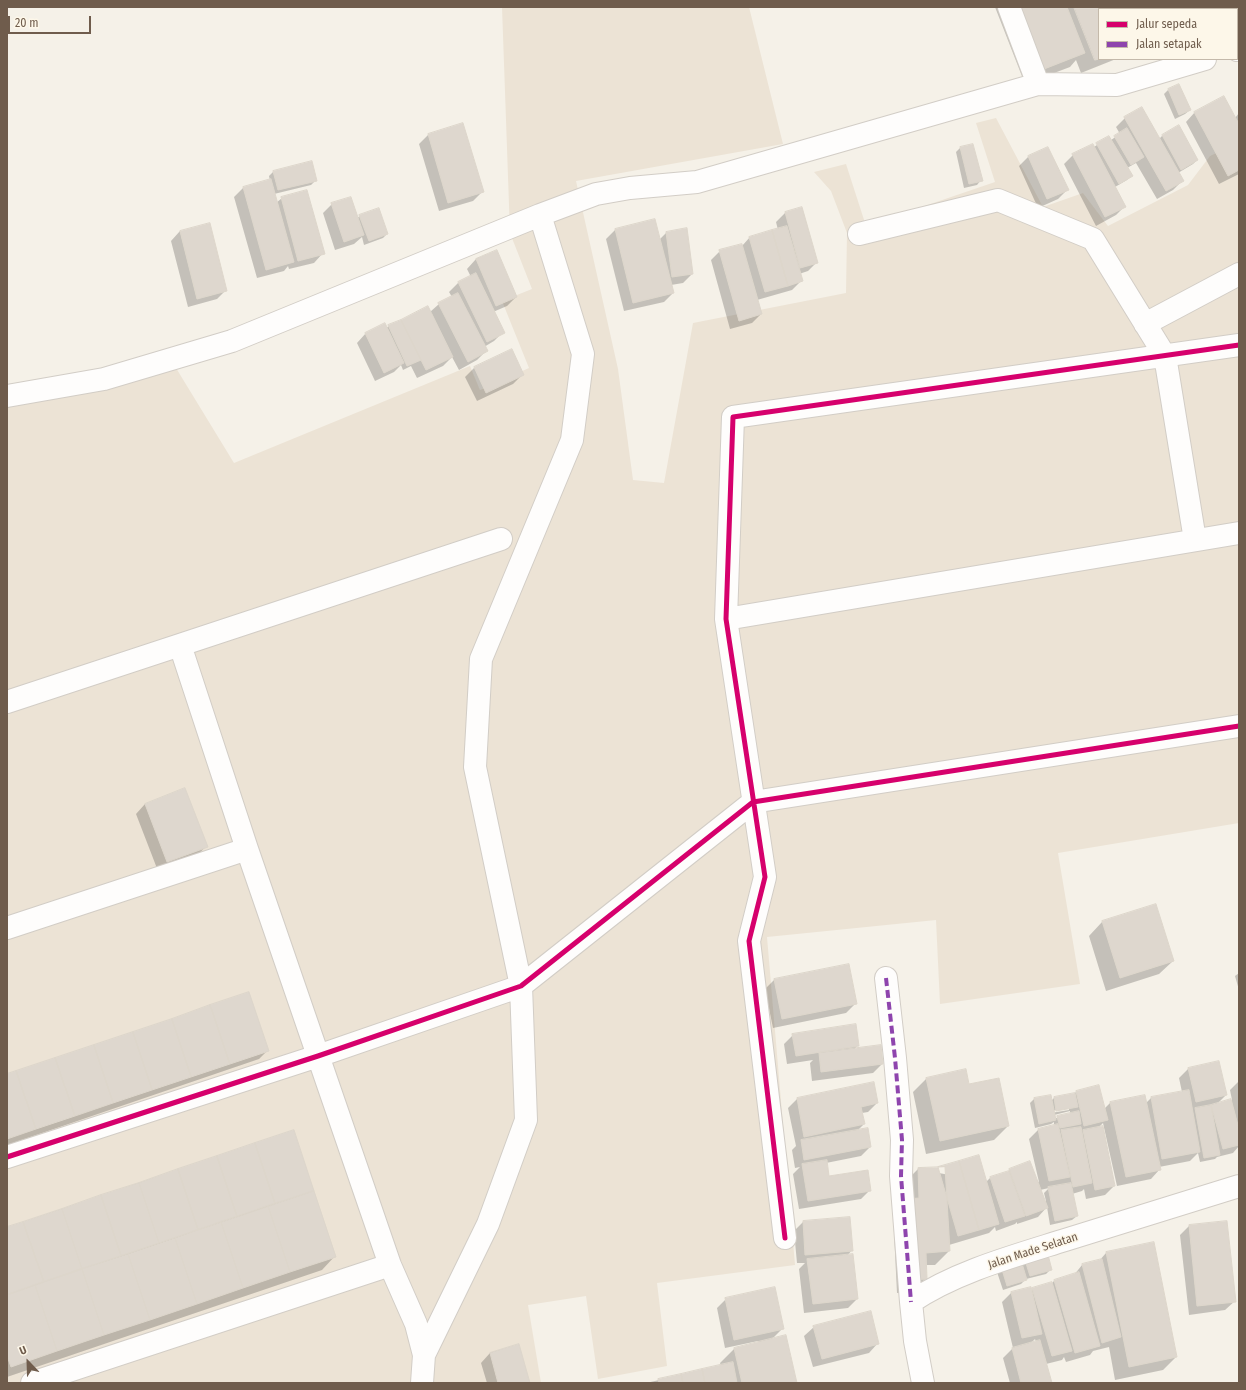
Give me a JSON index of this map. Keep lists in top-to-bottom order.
{
  "streets": {
    "street": ["Jalan Made Selatan"]
  },
  "legend": ["Jalur sepeda", "Jalan setapak"],
  "scale_bar": "20 m",
  "north": "top left"
}
